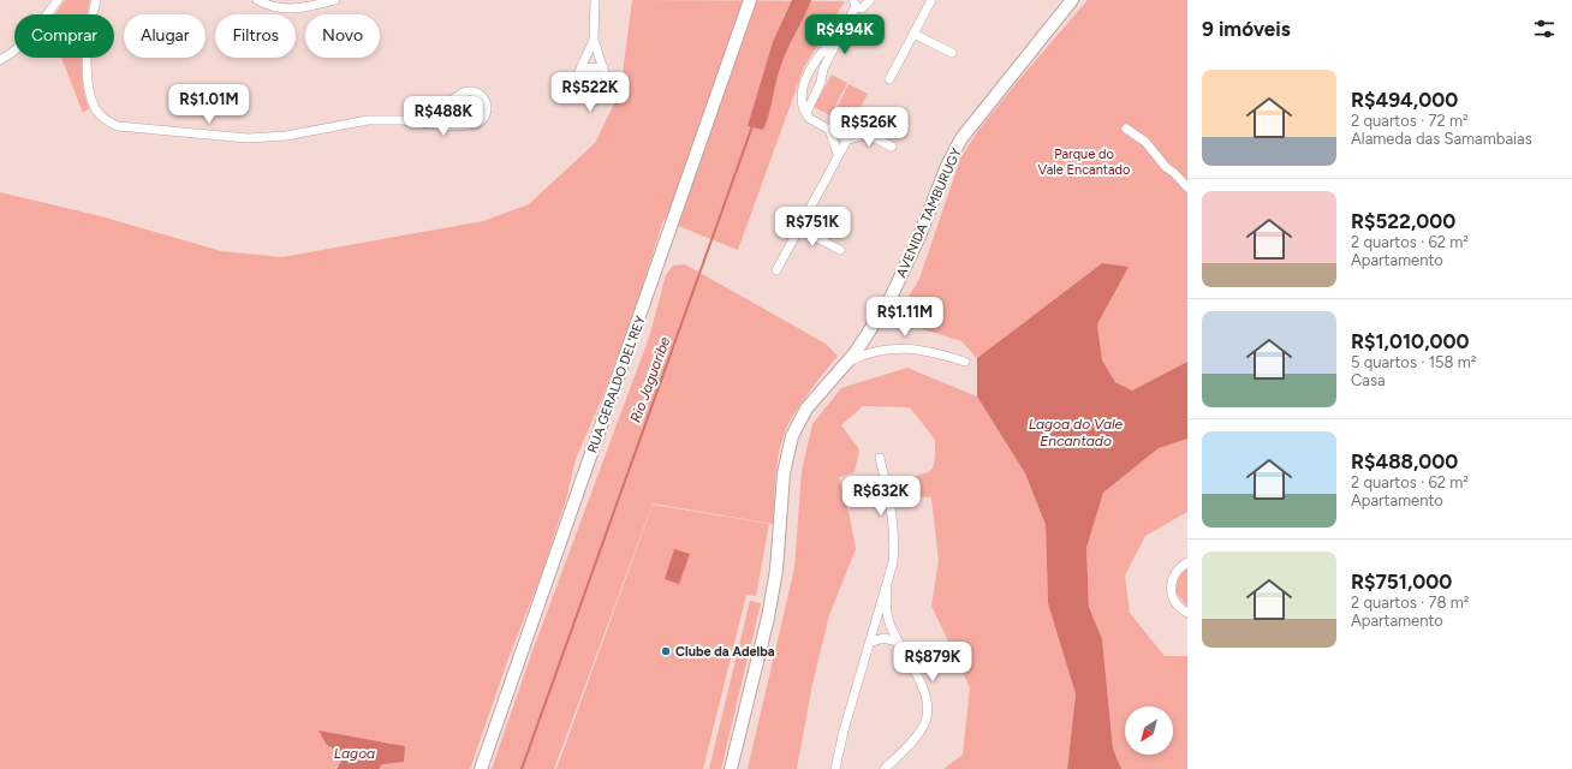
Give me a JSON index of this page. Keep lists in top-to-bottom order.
{
  "streets": {
    "main road": ["AVENIDA TAMBURUGY", "RUA GERALDO DEL'REY"]
  },
  "water": ["Rio Jaguaribe", "Lagoa do Vale Encantado", "Lagoa"],
  "parks": ["Parque do Vale Encantado"],
  "places": ["Clube da Adelba"],
  "north": "bottom left",
  "page": {
    "heading": "9 imóveis",
    "price": [
      "R$494K",
      "R$522K",
      "R$1.01M",
      "R$488K",
      "R$526K",
      "R$751K",
      "R$1.11M",
      "R$632K",
      "R$879K"
    ],
    "chip": [
      "Comprar",
      "Alugar",
      "Filtros",
      "Novo"
    ],
    "list": [
      {
        "name": "R$494,000",
        "note": "2 quartos · 72 m² · Alameda das Samambaias"
      },
      {
        "name": "R$522,000",
        "note": "2 quartos · 62 m² · Apartamento"
      },
      {
        "name": "R$1,010,000",
        "note": "5 quartos · 158 m² · Casa"
      },
      {
        "name": "R$488,000",
        "note": "2 quartos · 62 m² · Apartamento"
      },
      {
        "name": "R$751,000",
        "note": "2 quartos · 78 m² · Apartamento"
      }
    ]
  }
}
